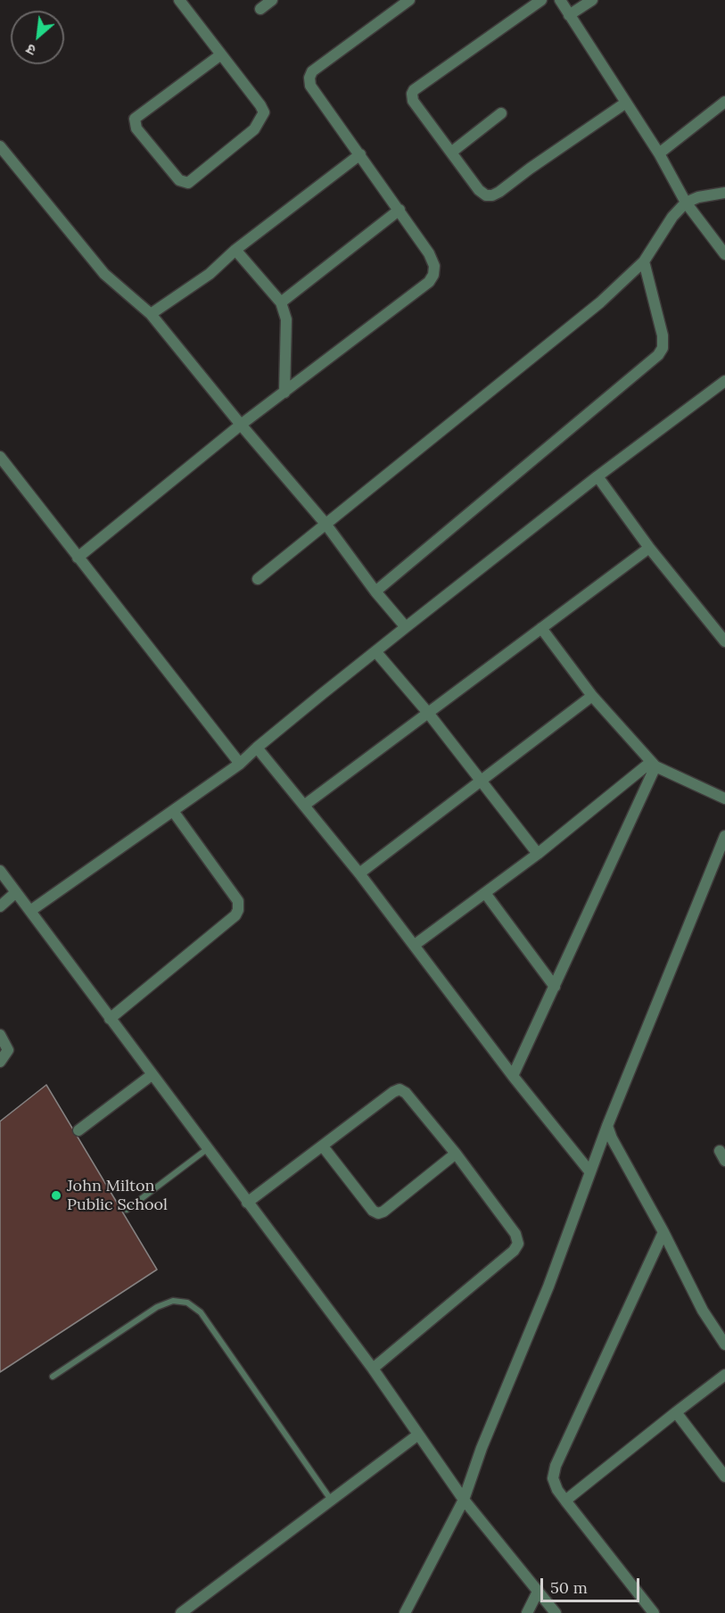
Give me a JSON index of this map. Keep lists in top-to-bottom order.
{
  "places": ["John Milton Public School"],
  "scale_bar": "50 m",
  "north": "bottom left"
}
